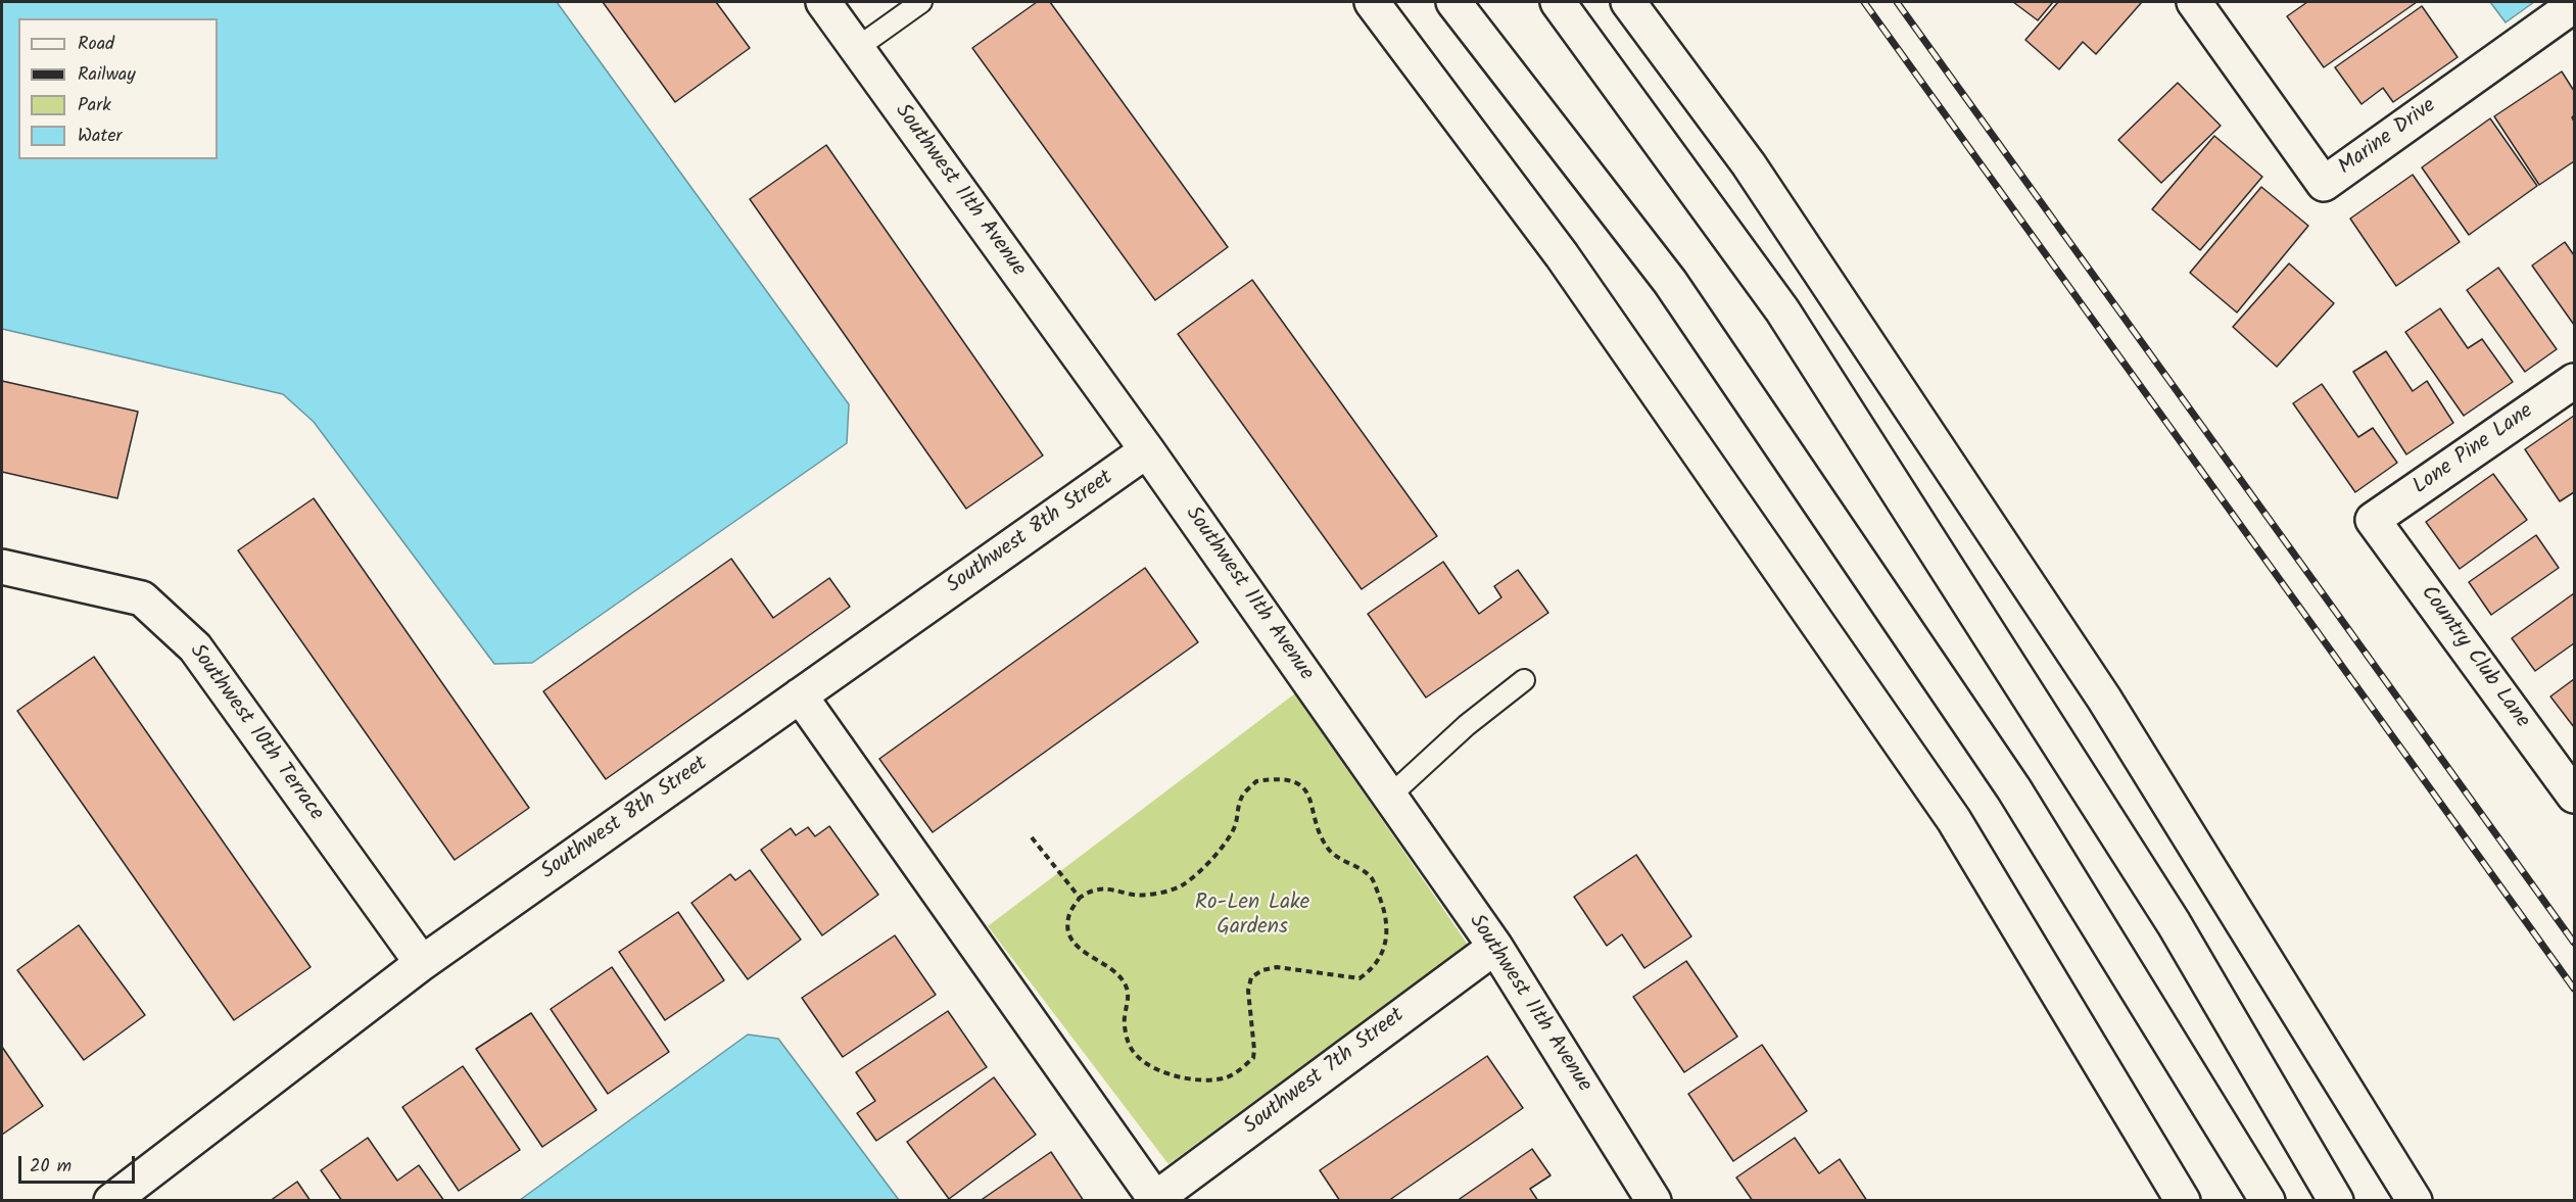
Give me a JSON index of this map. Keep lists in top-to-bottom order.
{
  "streets": {
    "main road": [
      "Marine Drive",
      "Southwest 11th Avenue",
      "Lone Pine Lane",
      "Southwest 8th Street",
      "Country Club Lane",
      "Southwest 10th Terrace",
      "Southwest 7th Street"
    ]
  },
  "crossings": [
    ["Southwest 11th Avenue", "Southwest 8th Street"],
    ["Southwest 11th Avenue", "Southwest 7th Street"],
    ["Lone Pine Lane", "Country Club Lane"],
    ["Southwest 8th Street", "Southwest 10th Terrace"],
    ["Southwest 8th Street", "Southwest 7th Street"]
  ],
  "parks": ["Ro-Len Lake Gardens"],
  "legend": [
    "Road",
    "Railway",
    "Park",
    "Water"
  ],
  "scale_bar": "20 m"
}
